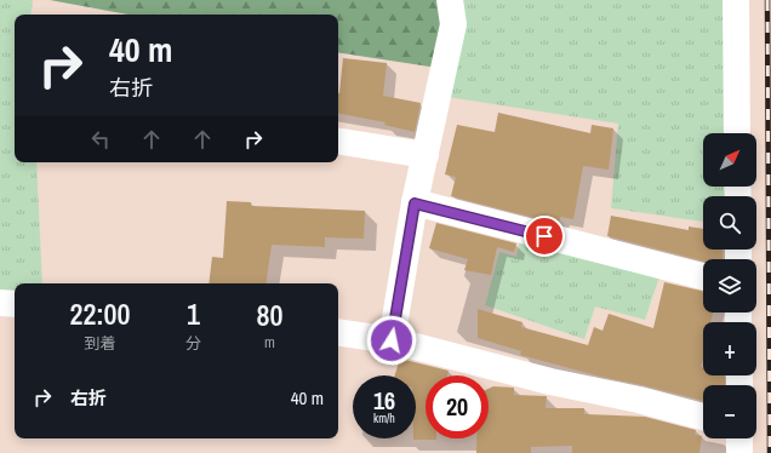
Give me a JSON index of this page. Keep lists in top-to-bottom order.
{
  "north": "top right",
  "page": {
    "turn": ["40 m", "右折"],
    "map_buttons": ["+", "−"],
    "eta": [
      "22:00",
      "到着",
      "1",
      "分",
      "80",
      "m"
    ],
    "list": [
      {
        "name": "右折",
        "value": "40 m"
      }
    ],
    "speed": "16 km/h",
    "limit": "20"
  }
}
